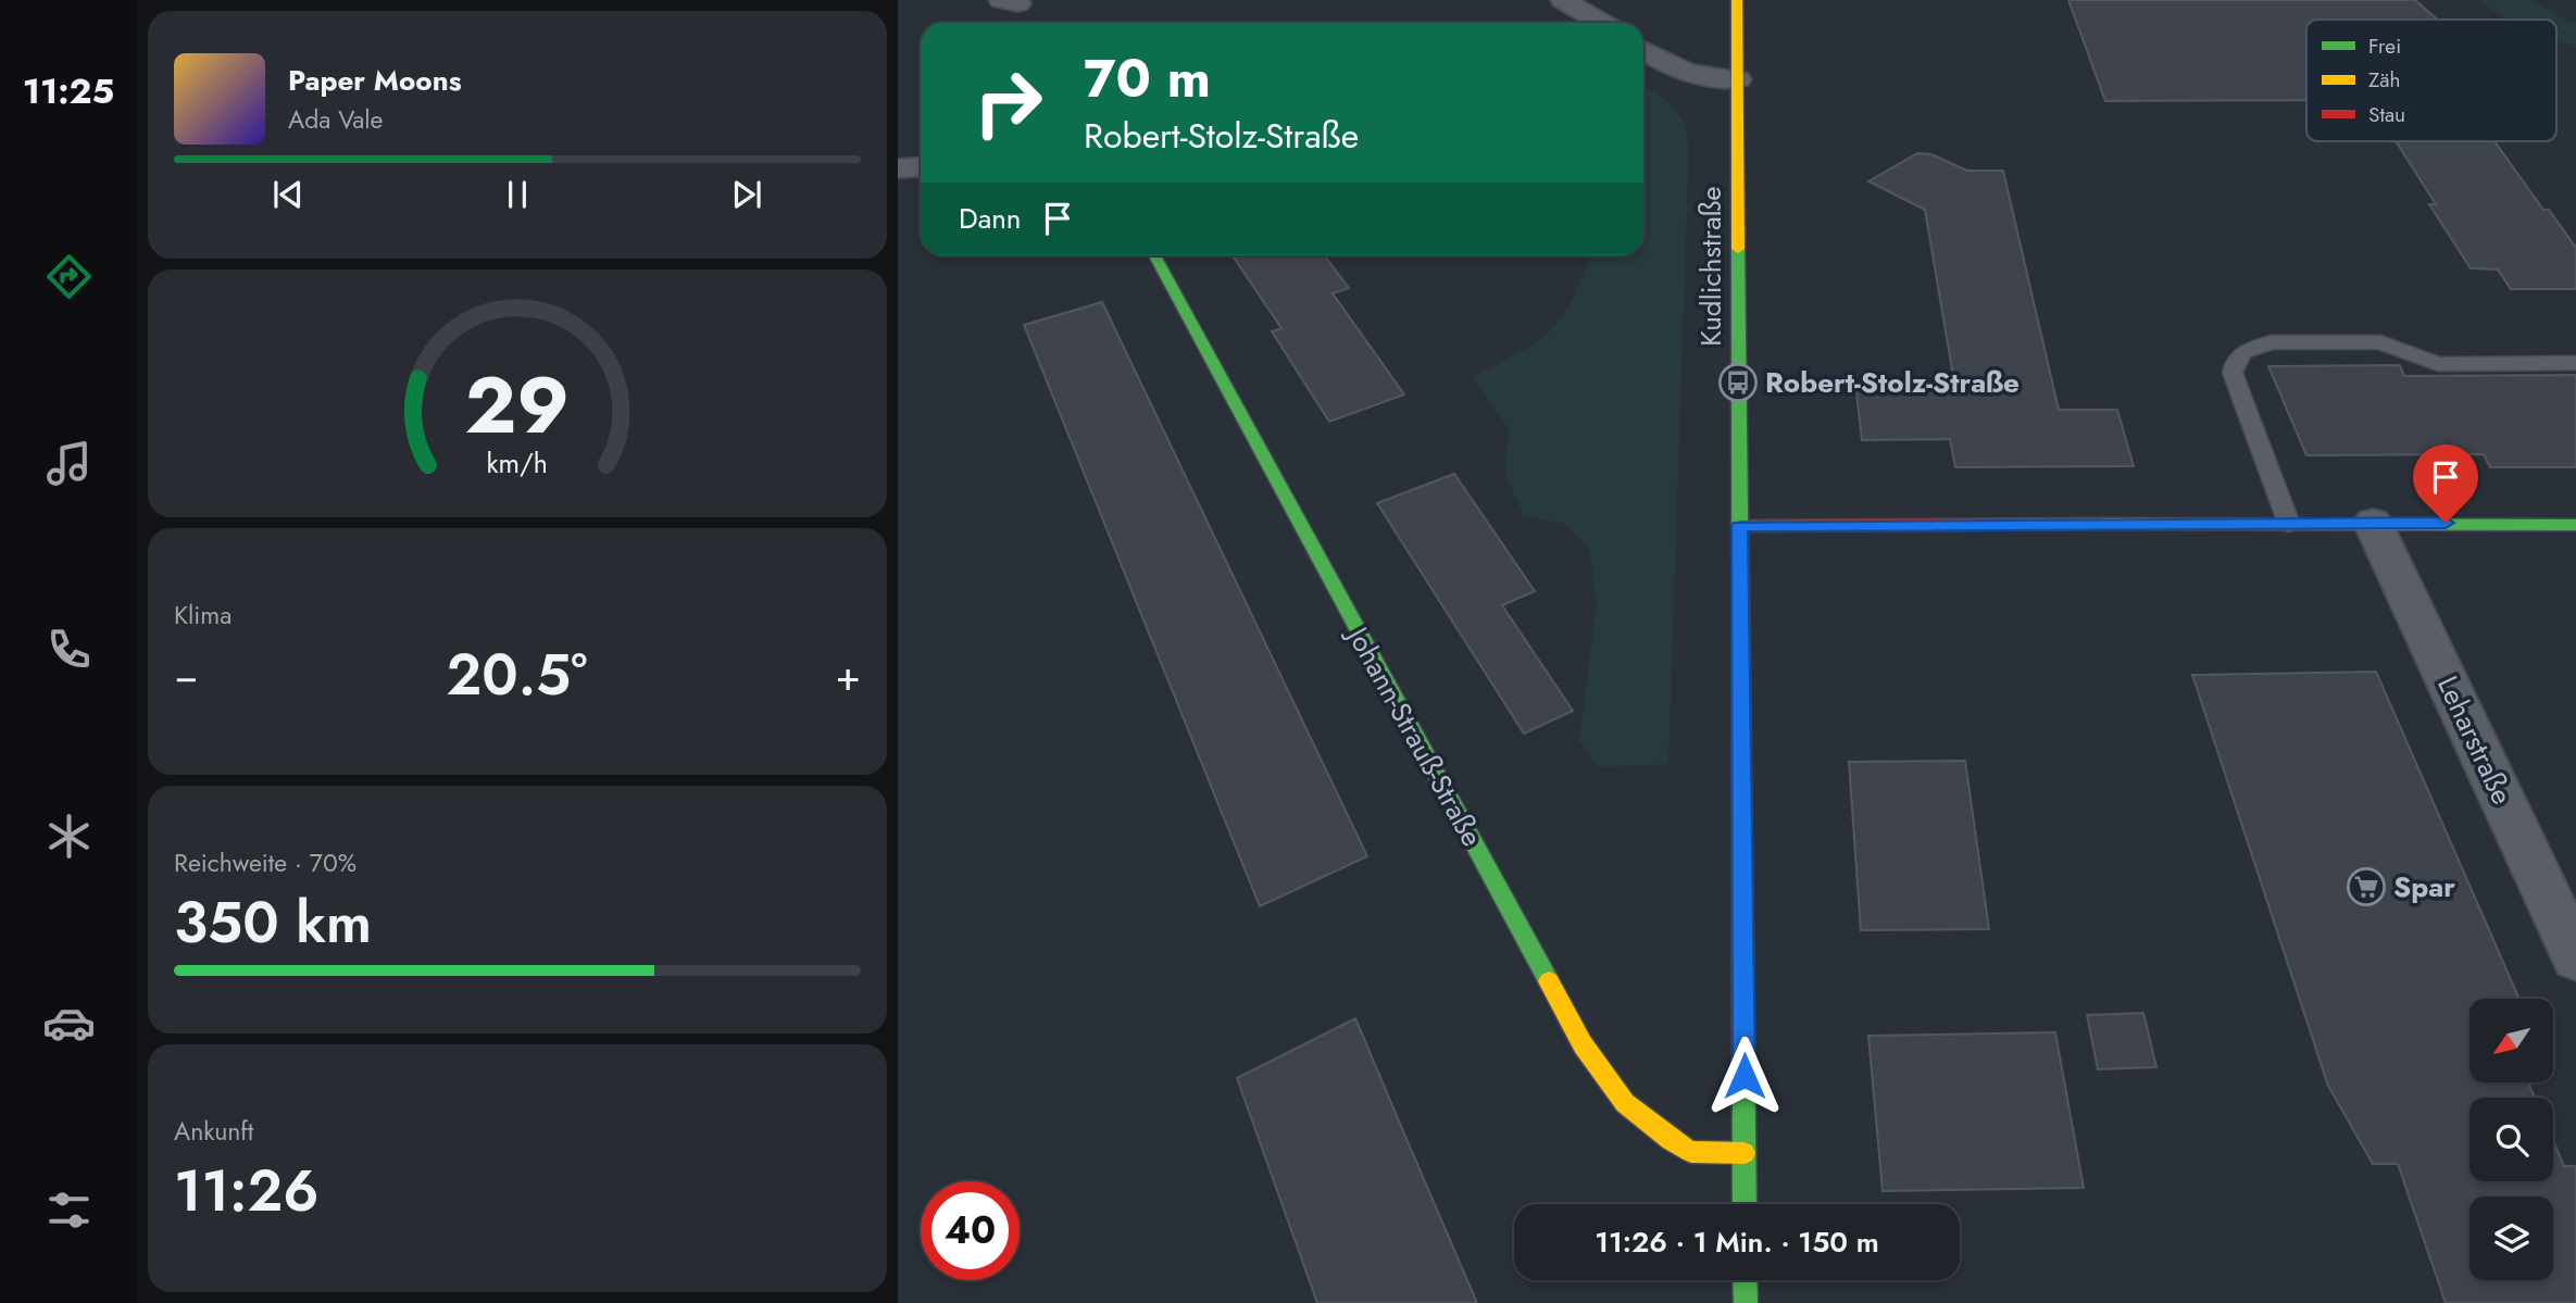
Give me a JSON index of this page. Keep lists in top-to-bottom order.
{
  "streets": {
    "street": ["Kudlichstraße", "Johann-Strauß-Straße", "Leharstraße"]
  },
  "crossings": [
    ["Kudlichstraße", "Johann-Strauß-Straße"]
  ],
  "places": {
    "bus stop": ["Robert-Stolz-Straße"],
    "supermarket": ["Spar"]
  },
  "legend": ["Frei", "Zäh", "Stau"],
  "north": "bottom left",
  "page": {
    "tabs": "11:25",
    "turn": ["70 m", "Robert-Stolz-Straße"],
    "song": ["Paper Moons", "Ada Vale"],
    "then": "Dann",
    "tile": [
      "Klima",
      ["Reichweite · 70%", "350 km"],
      ["Ankunft", "11:26"]
    ],
    "heat": ["−", "20.5°", "+"],
    "limit": "40",
    "trip": "11:26 · 1 Min. · 150 m",
    "gauge": ["29", "km/h"]
  }
}
